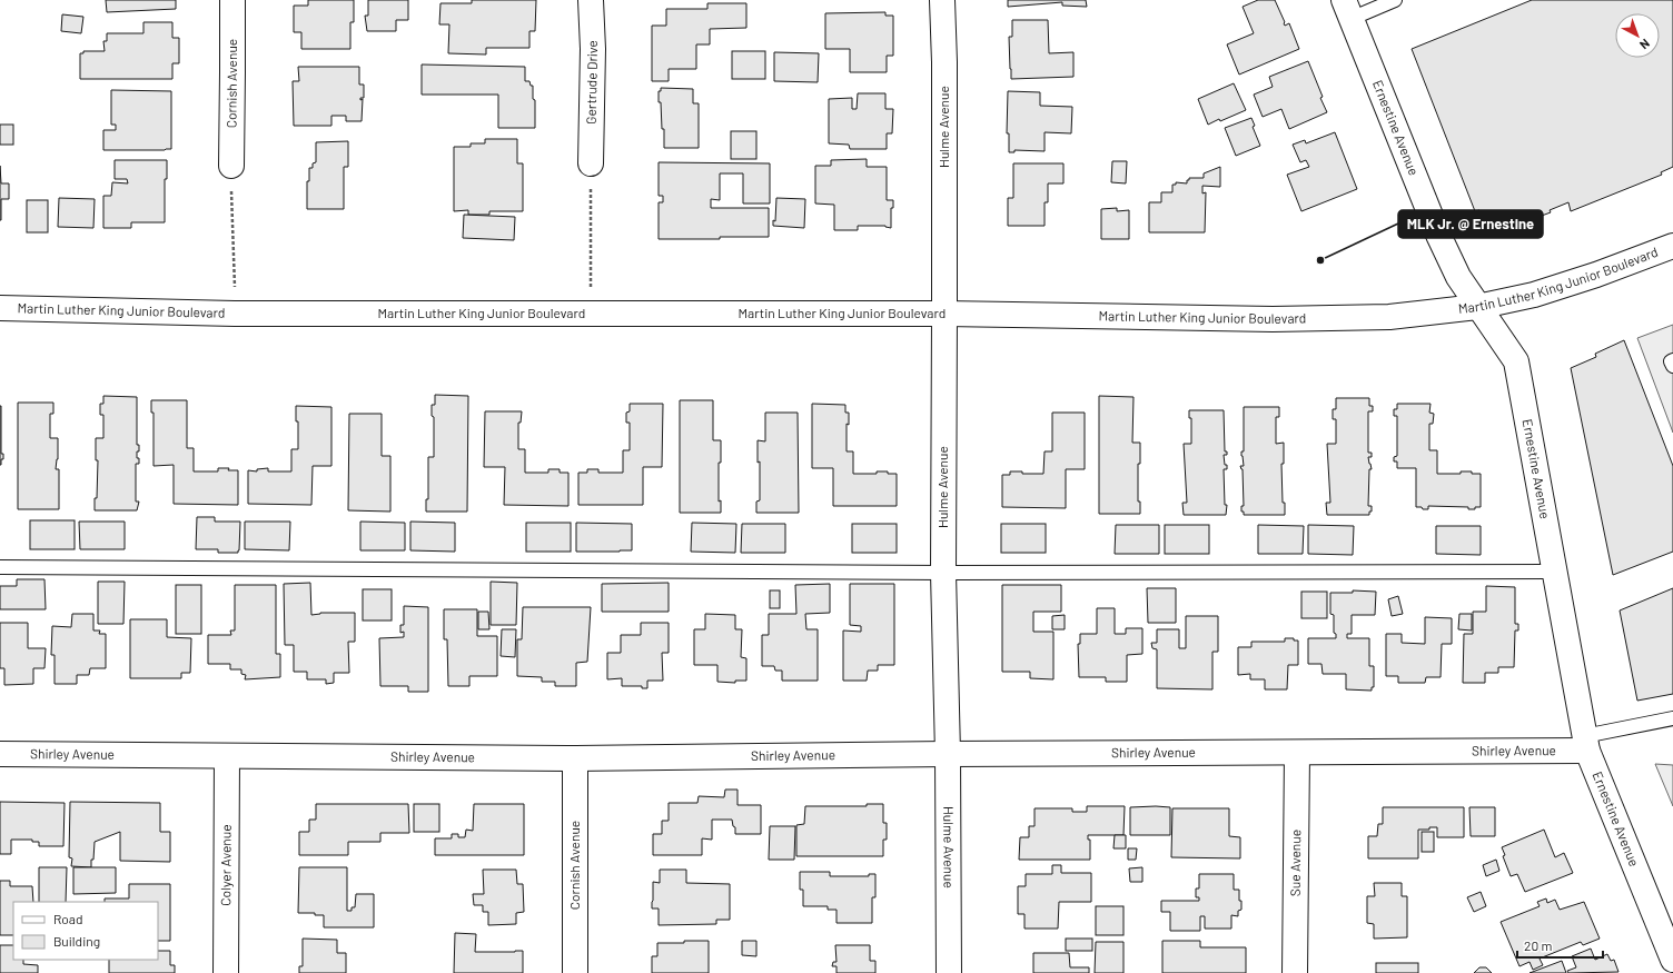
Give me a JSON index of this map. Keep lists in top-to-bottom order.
{
  "streets": {
    "street": [
      "Gertrude Drive",
      "Cornish Avenue",
      "Hulme Avenue",
      "Ernestine Avenue",
      "Martin Luther King Junior Boulevard",
      "Shirley Avenue",
      "Sue Avenue",
      "Colyer Avenue"
    ]
  },
  "crossings": [
    ["Cornish Avenue", "Shirley Avenue"],
    ["Hulme Avenue", "Martin Luther King Junior Boulevard"],
    ["Hulme Avenue", "Shirley Avenue"],
    ["Ernestine Avenue", "Martin Luther King Junior Boulevard"],
    ["Ernestine Avenue", "Shirley Avenue"],
    ["Shirley Avenue", "Sue Avenue"],
    ["Shirley Avenue", "Colyer Avenue"]
  ],
  "places": ["MLK Jr. @ Ernestine"],
  "legend": ["Road", "Building"],
  "scale_bar": "20 m",
  "north": "bottom right"
}
